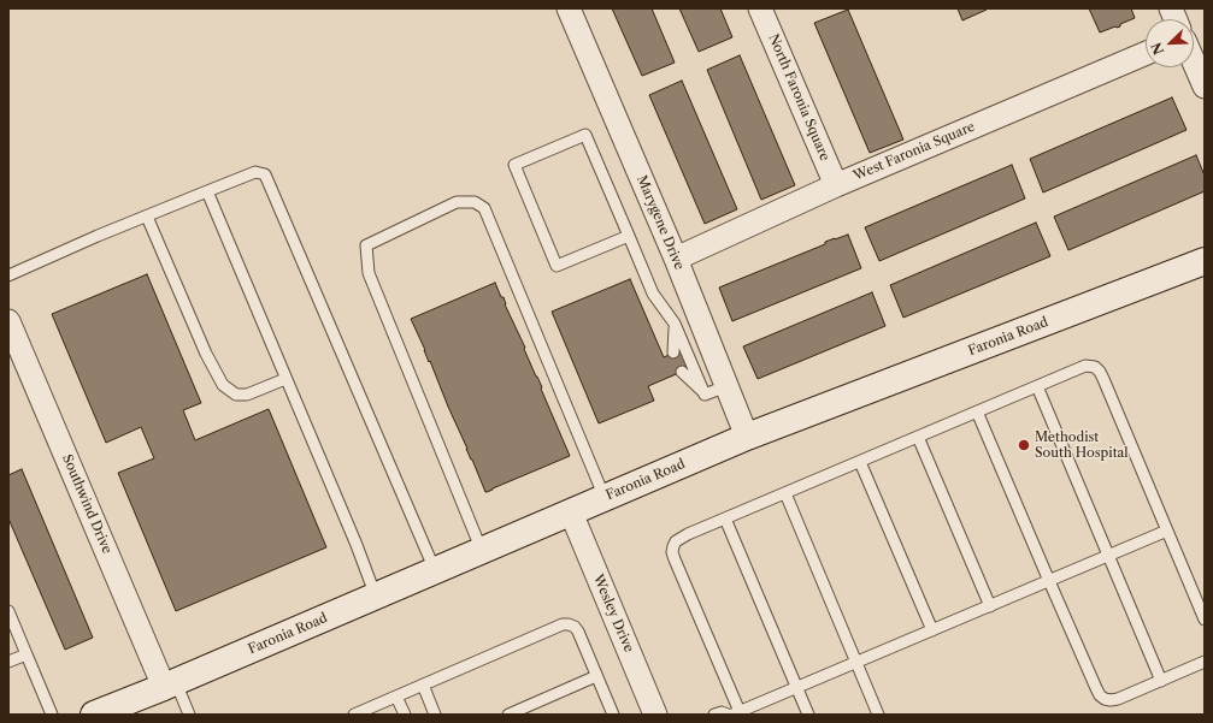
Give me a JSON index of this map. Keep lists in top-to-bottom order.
{
  "streets": {
    "street": [
      "North Faronia Square",
      "West Faronia Square",
      "Marygene Drive",
      "Faronia Road",
      "Southwind Drive",
      "Wesley Drive"
    ]
  },
  "crossings": [
    ["North Faronia Square", "West Faronia Square"],
    ["West Faronia Square", "Marygene Drive"],
    ["Marygene Drive", "Faronia Road"],
    ["Faronia Road", "Southwind Drive"],
    ["Faronia Road", "Wesley Drive"]
  ],
  "places": ["Methodist South Hospital"],
  "north": "bottom left"
}
